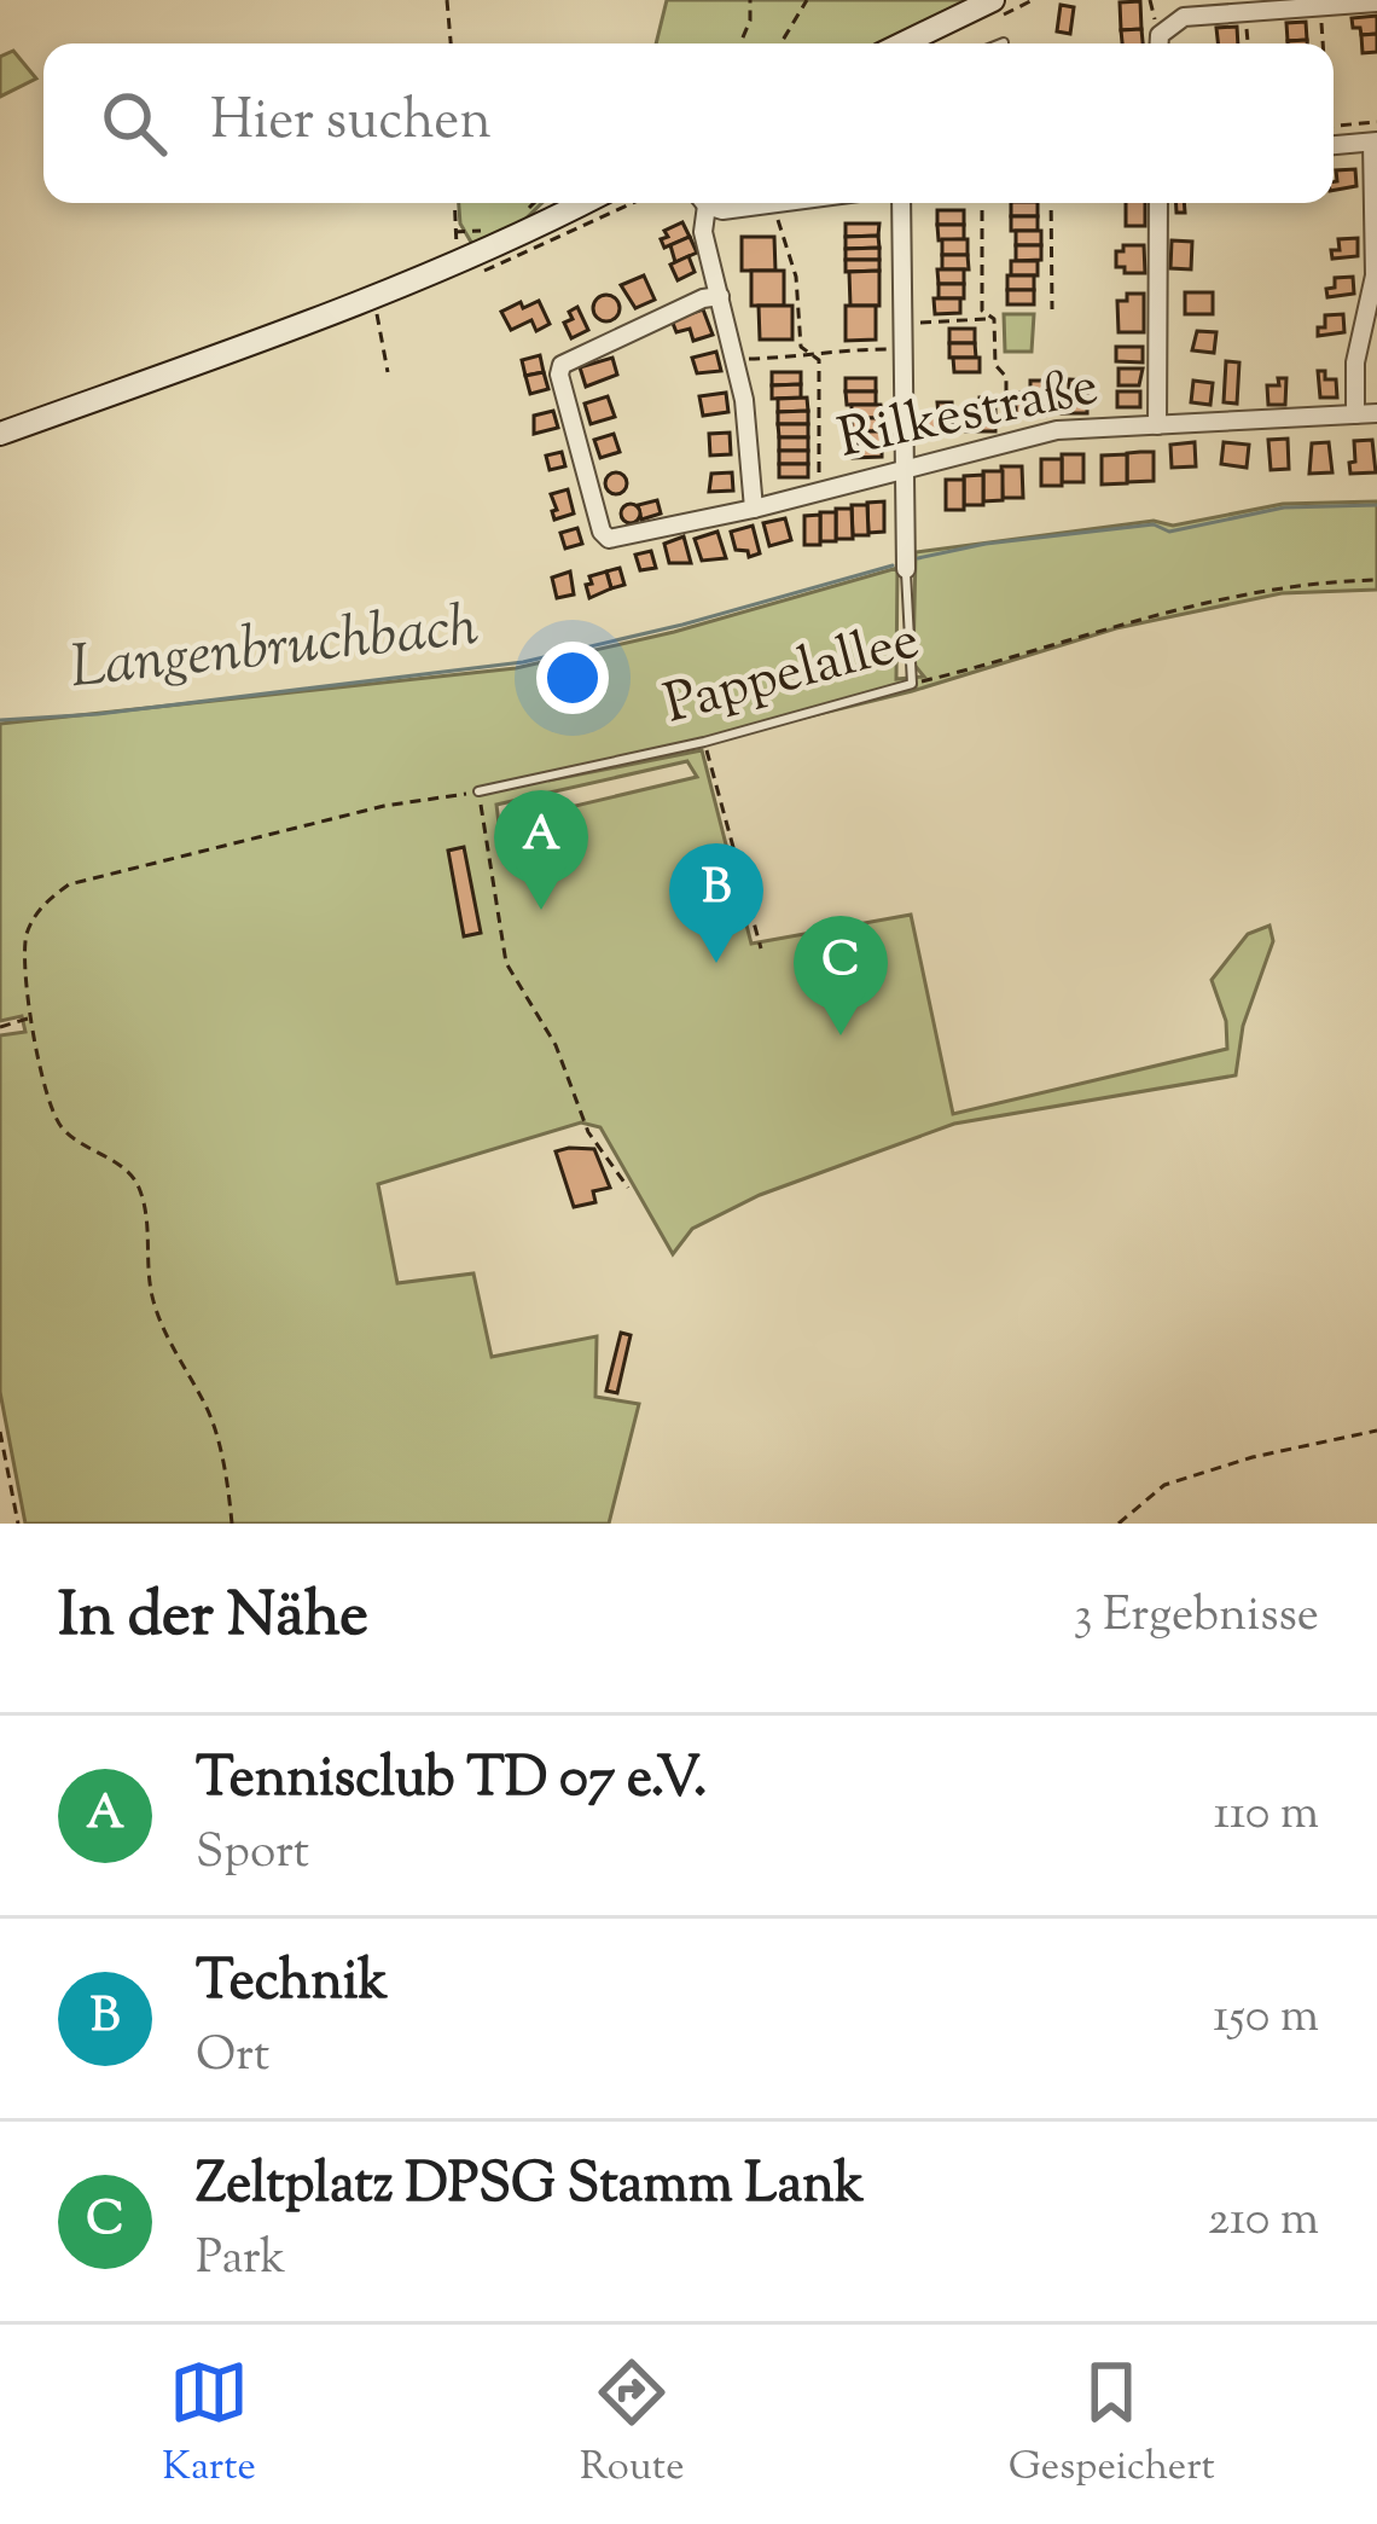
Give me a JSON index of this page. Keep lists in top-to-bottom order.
{
  "streets": {
    "street": ["Rilkestraße"],
    "lane": ["Pappelallee"]
  },
  "water": ["Langenbruchbach"],
  "page": {
    "search": "Hier suchen",
    "pins": ["A", "B", "C"],
    "heading": ["In der Nähe", "3 Ergebnisse"],
    "list": [
      {
        "mark": "A",
        "name": "Tennisclub TD 07 e.V.",
        "note": "Sport",
        "value": "110 m"
      },
      {
        "mark": "B",
        "name": "Technik",
        "note": "Ort",
        "value": "150 m"
      },
      {
        "mark": "C",
        "name": "Zeltplatz DPSG Stamm Lank",
        "note": "Park",
        "value": "210 m"
      }
    ],
    "nav": ["Karte", "Route", "Gespeichert"]
  }
}
